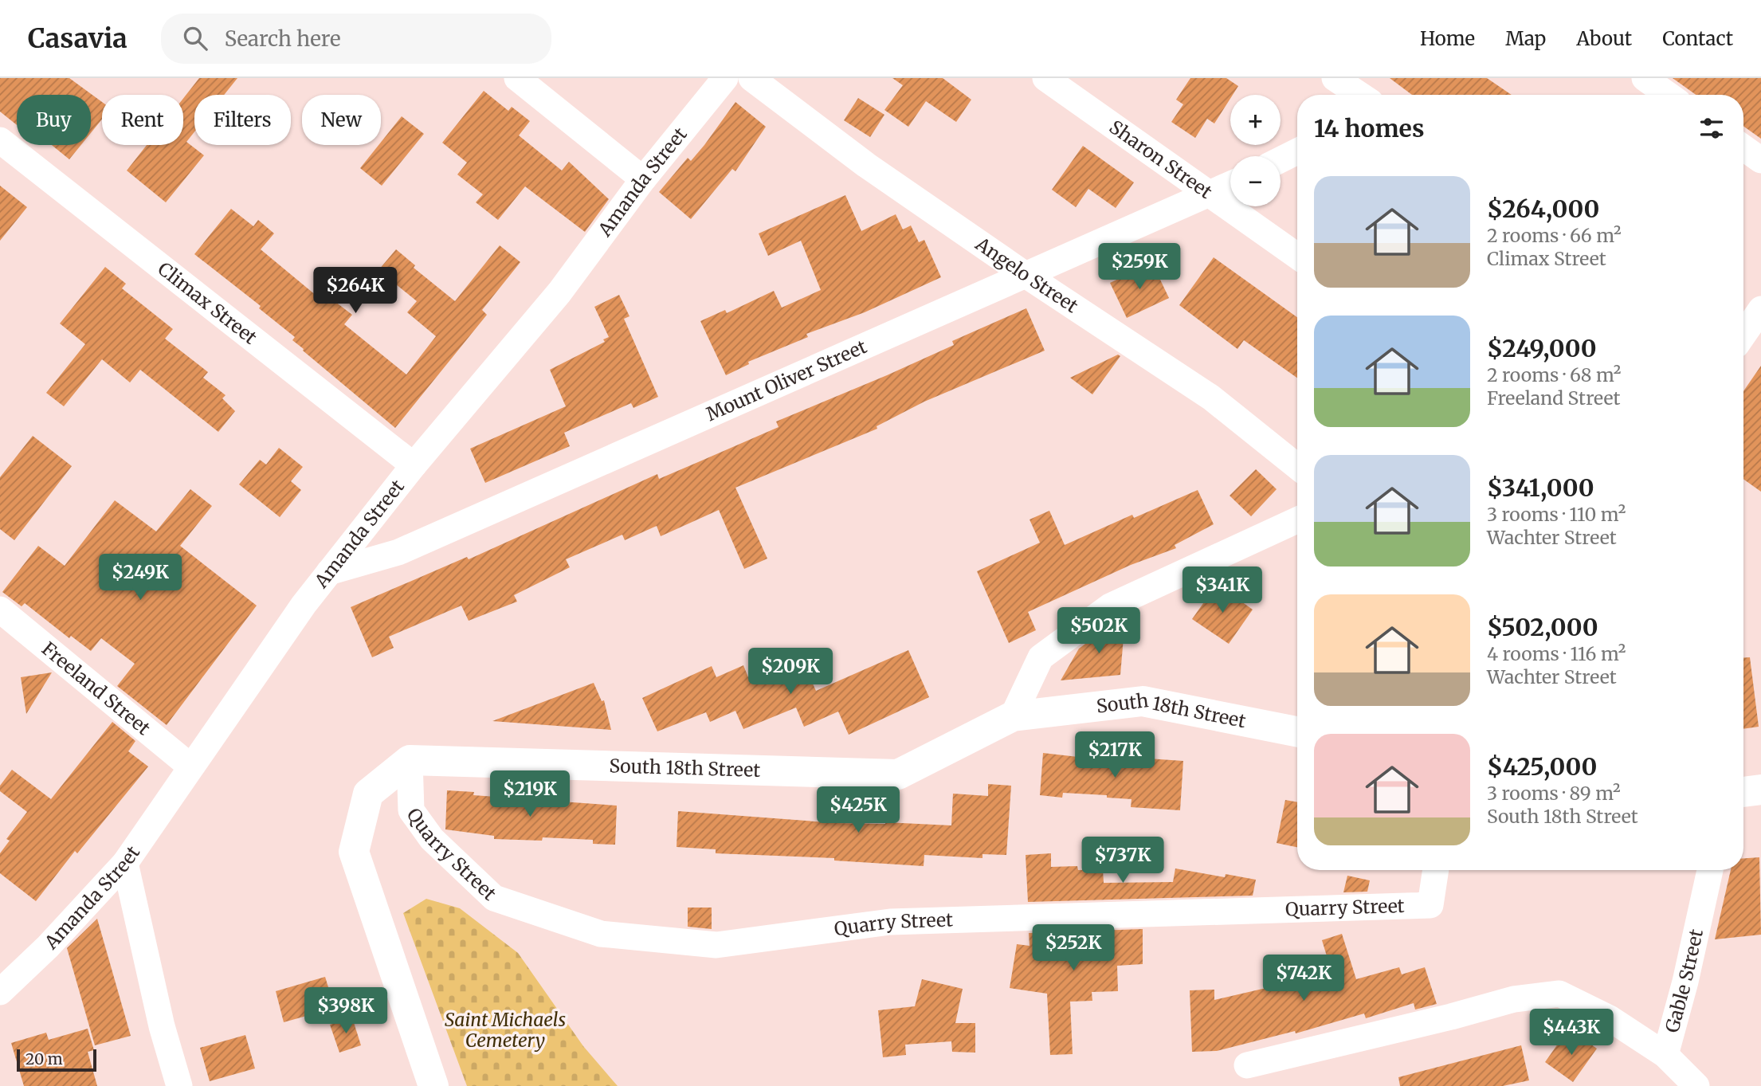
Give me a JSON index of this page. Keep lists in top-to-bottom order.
{
  "streets": {
    "main road": ["South 18th Street"],
    "street": [
      "Sharon Street",
      "Amanda Street",
      "Angelo Street",
      "Climax Street",
      "Mount Oliver Street",
      "Freeland Street",
      "Quarry Street",
      "Gable Street"
    ]
  },
  "crossings": [
    ["Sharon Street", "Mount Oliver Street"],
    ["Amanda Street", "Climax Street"],
    ["Amanda Street", "Mount Oliver Street"],
    ["Amanda Street", "Freeland Street"],
    ["Angelo Street", "Mount Oliver Street"],
    ["South 18th Street", "Quarry Street"]
  ],
  "parks": ["Saint Michaels Cemetery"],
  "scale_bar": "20 m",
  "page": {
    "header": "Casavia",
    "search": "Search here",
    "nav": [
      "Home",
      "Map",
      "About",
      "Contact"
    ],
    "map_buttons": ["+", "−"],
    "chip": [
      "Buy",
      "Rent",
      "Filters",
      "New"
    ],
    "heading": "14 homes",
    "list": [
      {
        "name": "$264,000",
        "note": "2 rooms · 66 m² · Climax Street"
      },
      {
        "name": "$249,000",
        "note": "2 rooms · 68 m² · Freeland Street"
      },
      {
        "name": "$341,000",
        "note": "3 rooms · 110 m² · Wachter Street"
      },
      {
        "name": "$502,000",
        "note": "4 rooms · 116 m² · Wachter Street"
      },
      {
        "name": "$425,000",
        "note": "3 rooms · 89 m² · South 18th Street"
      }
    ],
    "price": [
      "$259K",
      "$264K",
      "$249K",
      "$341K",
      "$502K",
      "$209K",
      "$217K",
      "$219K",
      "$425K",
      "$737K",
      "$252K",
      "$742K",
      "$398K",
      "$443K"
    ],
    "scale": "20 m"
  }
}
